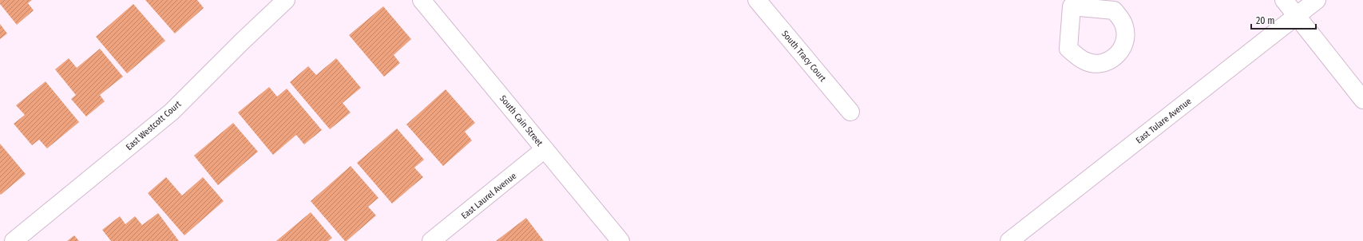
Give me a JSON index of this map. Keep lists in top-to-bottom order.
{
  "streets": {
    "street": [
      "South Tracy Court",
      "South Cain Street",
      "East Tulare Avenue",
      "East Westcott Court",
      "East Laurel Avenue"
    ]
  },
  "crossings": [
    ["South Cain Street", "East Laurel Avenue"]
  ],
  "scale_bar": "20 m"
}
